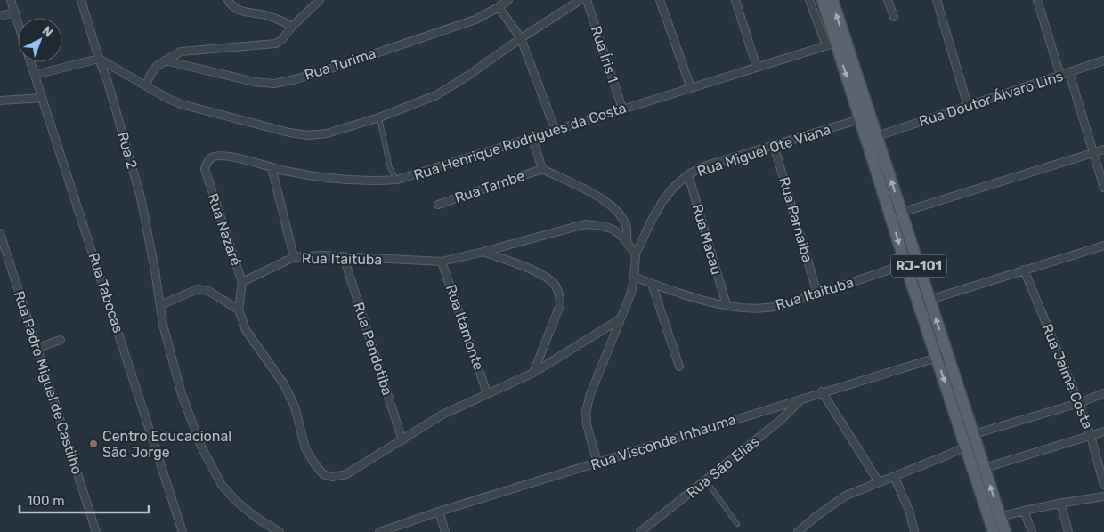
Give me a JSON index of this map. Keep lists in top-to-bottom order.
{
  "streets": {
    "main road": ["RJ-101"],
    "street": [
      "Rua Íris 1",
      "Rua Turima",
      "Rua Doutor Álvaro Lins",
      "Rua Henrique Rodrigues da Costa",
      "Rua 2",
      "Rua Miguel Ote Viana",
      "Rua Tambe",
      "Rua Parnaiba",
      "Rua Nazaré",
      "Rua Macau",
      "Rua Itaituba",
      "Rua Tabocas",
      "Rua Itamonte",
      "Rua Pendotiba",
      "Rua Jaime Costa",
      "Rua Padre Miguel de Castilho",
      "Rua Visconde Inhauma",
      "Rua Sāo Elias"
    ]
  },
  "crossings": [
    ["Rua Íris 1", "Rua Henrique Rodrigues da Costa"],
    ["Rua Doutor Álvaro Lins", "RJ-101"],
    ["Rua Henrique Rodrigues da Costa", "Rua Tambe"],
    ["Rua Henrique Rodrigues da Costa", "Rua Nazaré"],
    ["Rua Henrique Rodrigues da Costa", "RJ-101"],
    ["Rua Miguel Ote Viana", "Rua Parnaiba"],
    ["Rua Miguel Ote Viana", "Rua Macau"],
    ["Rua Miguel Ote Viana", "Rua Itaituba"],
    ["Rua Miguel Ote Viana", "RJ-101"],
    ["Rua Miguel Ote Viana", "Rua Visconde Inhauma"],
    ["Rua Tambe", "Rua Itaituba"],
    ["Rua Parnaiba", "Rua Itaituba"],
    ["Rua Nazaré", "Rua Itaituba"],
    ["Rua Macau", "Rua Itaituba"],
    ["Rua Itaituba", "RJ-101"],
    ["Rua Itaituba", "Rua Itamonte"],
    ["Rua Itaituba", "Rua Pendotiba"],
    ["RJ-101", "Rua Visconde Inhauma"],
    ["Rua Visconde Inhauma", "Rua Sāo Elias"]
  ],
  "places": ["Centro Educacional São Jorge"],
  "scale_bar": "100 m",
  "north": "top right"
}
